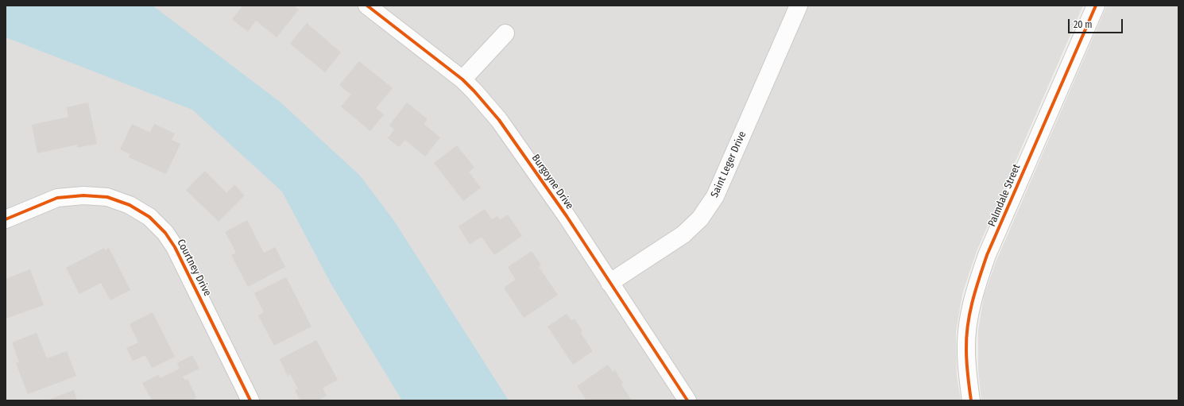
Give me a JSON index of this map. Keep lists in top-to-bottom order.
{
  "streets": {
    "street": [
      "Saint Leger Drive",
      "Burgoyne Drive",
      "Palmdale Street",
      "Courtney Drive"
    ]
  },
  "crossings": [
    ["Saint Leger Drive", "Burgoyne Drive"]
  ],
  "scale_bar": "20 m"
}
